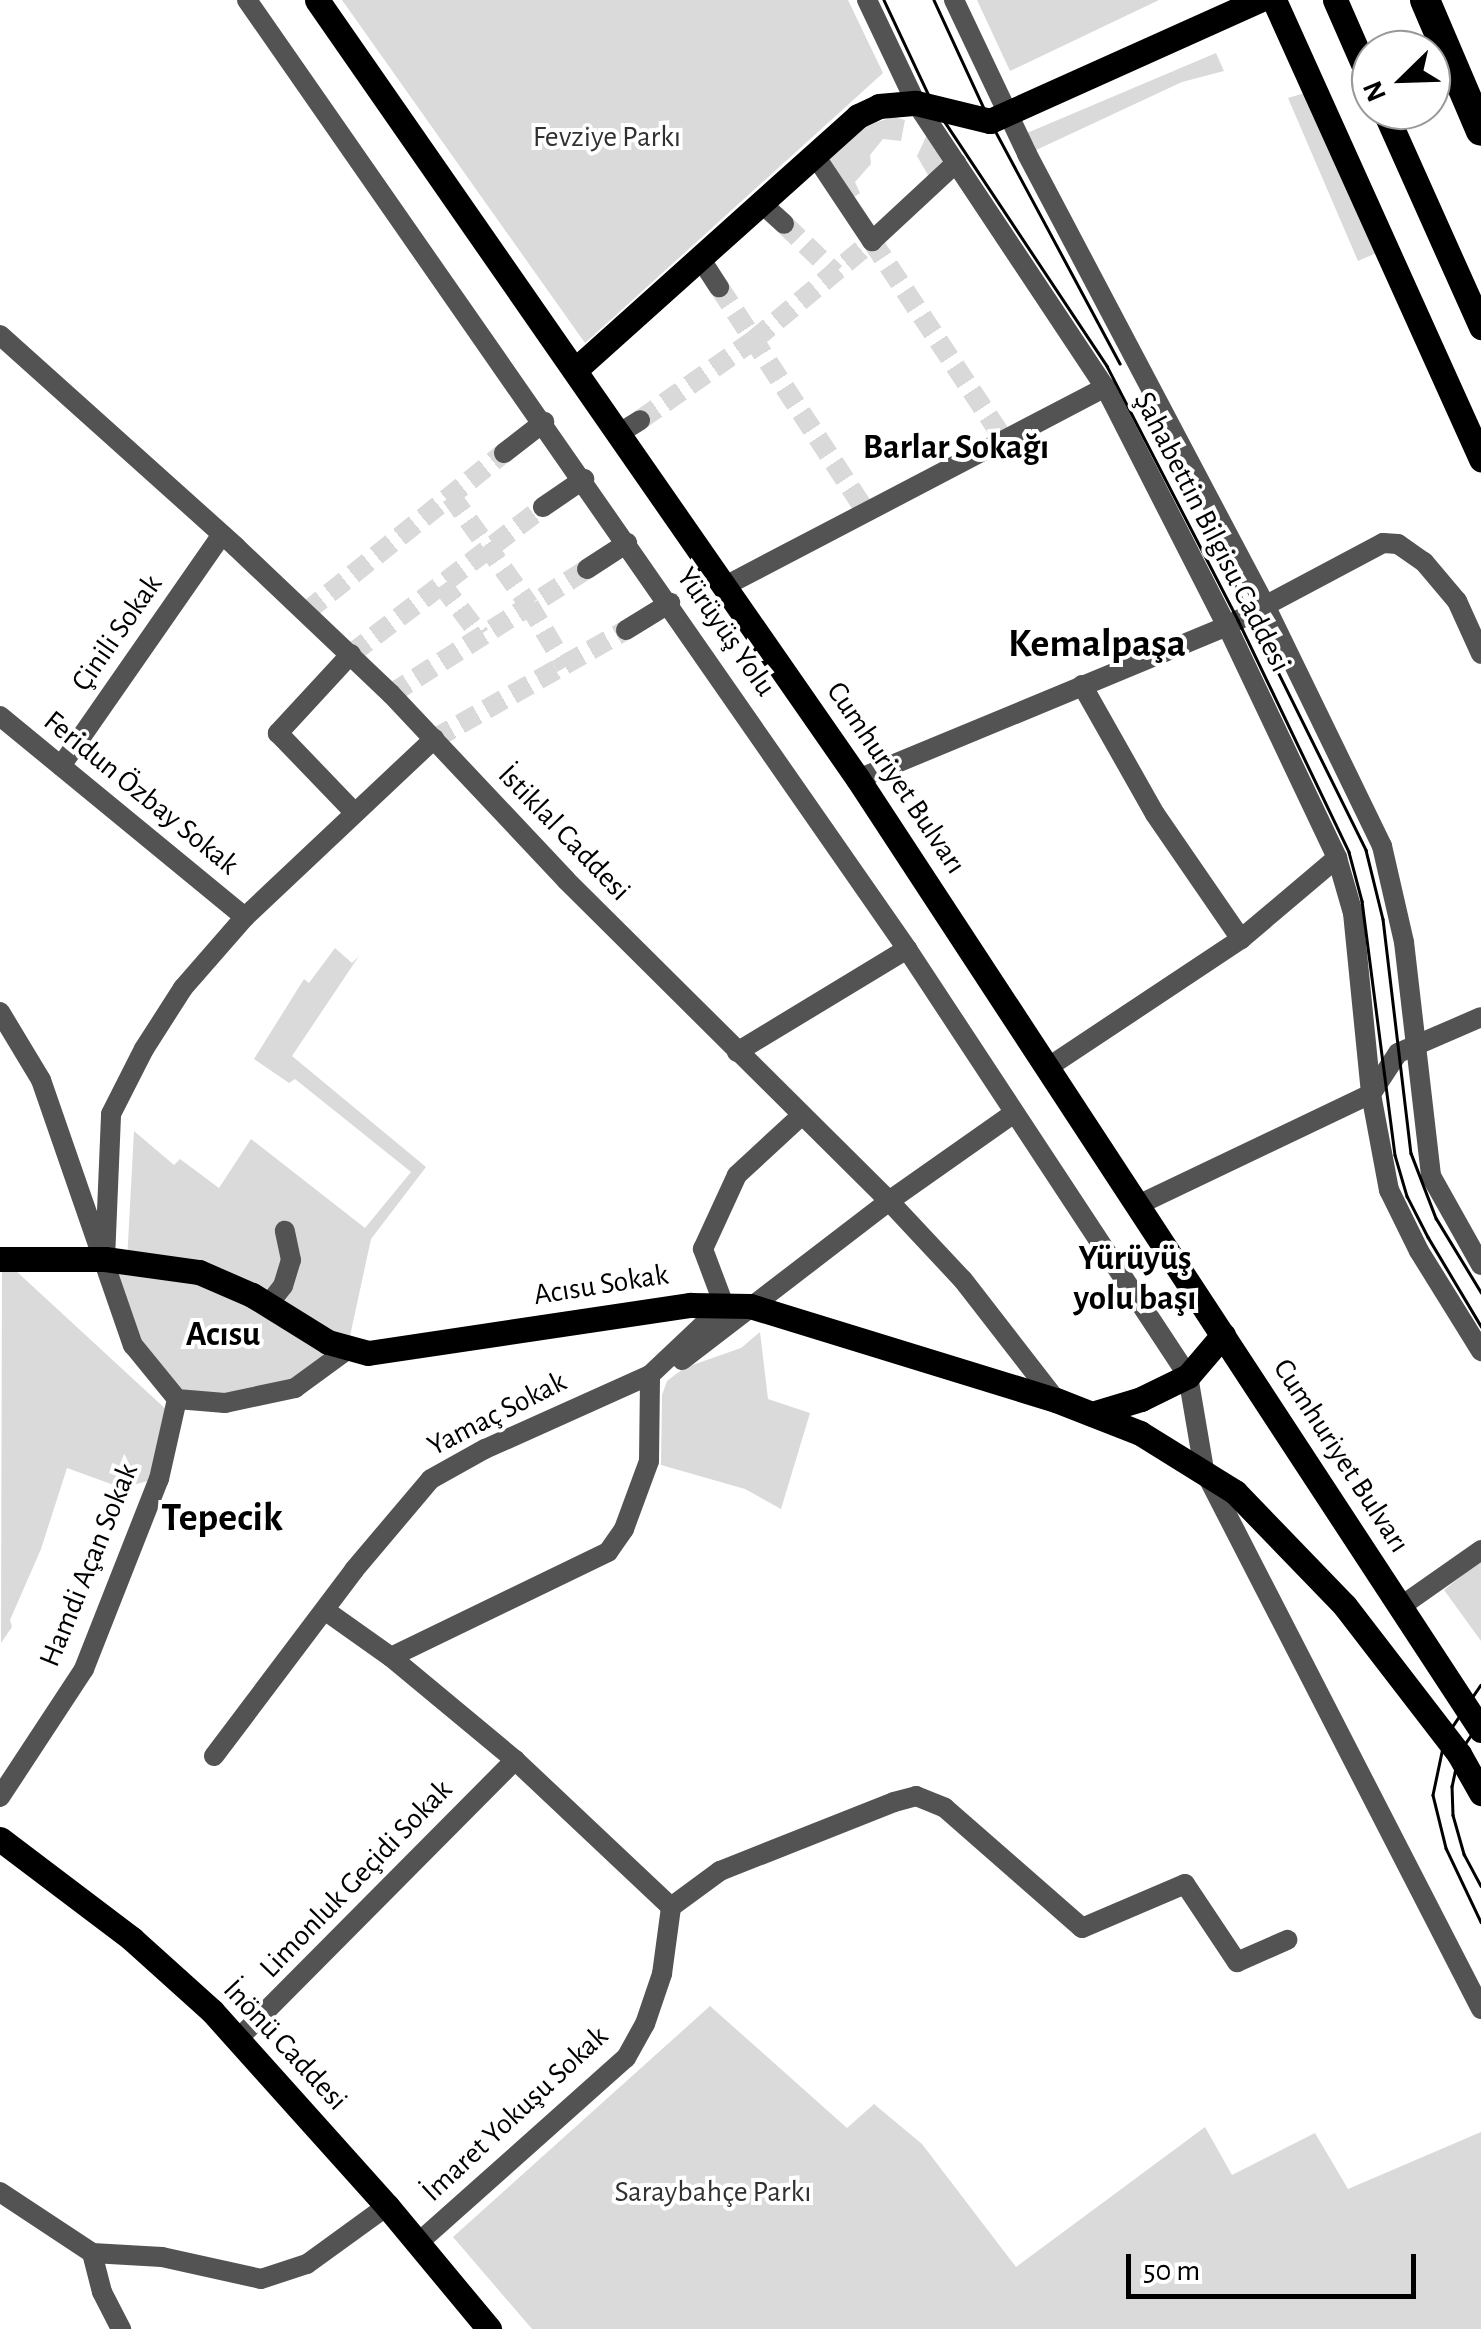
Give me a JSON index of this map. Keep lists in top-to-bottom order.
{
  "streets": {
    "main road": ["Cumhuriyet Bulvarı", "Acısu Sokak", "İnönü Caddesi"],
    "street": [
      "Şahabettin Bilgisu Caddesi",
      "Yürüyüş Yolu",
      "Çinili Sokak",
      "Feridun Özbay Sokak",
      "İstiklal Caddesi",
      "Yamaç Sokak",
      "Hamdi Açan Sokak",
      "Limonluk Geçidi Sokak",
      "İmaret Yokuşu Sokak"
    ]
  },
  "crossings": [
    ["Yürüyüş Yolu", "Yamaç Sokak"],
    ["Çinili Sokak", "Feridun Özbay Sokak"],
    ["Çinili Sokak", "İstiklal Caddesi"],
    ["İstiklal Caddesi", "Acısu Sokak"],
    ["İstiklal Caddesi", "Yamaç Sokak"],
    ["Acısu Sokak", "Yamaç Sokak"],
    ["Limonluk Geçidi Sokak", "İnönü Caddesi"],
    ["İnönü Caddesi", "İmaret Yokuşu Sokak"]
  ],
  "districts": [
    "Barlar Sokağı",
    "Kemalpaşa",
    "Yürüyüş yolu başı",
    "Acısu",
    "Tepecik"
  ],
  "parks": ["Fevziye Parkı", "Saraybahçe Parkı"],
  "scale_bar": "50 m",
  "north": "bottom left"
}
